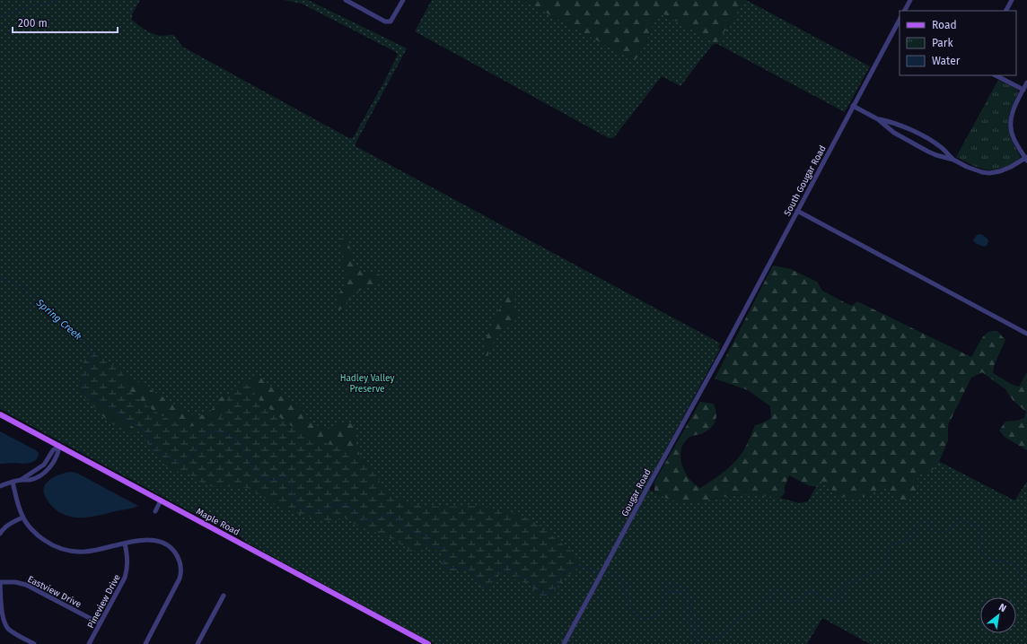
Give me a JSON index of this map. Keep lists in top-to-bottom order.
{
  "streets": {
    "main road": ["Maple Road"],
    "street": [
      "South Gougar Road",
      "Gougar Road",
      "Eastview Drive",
      "Pineview Drive"
    ]
  },
  "crossings": [
    ["South Gougar Road", "Gougar Road"],
    ["Eastview Drive", "Pineview Drive"]
  ],
  "water": ["Spring Creek"],
  "parks": ["Hadley Valley Preserve"],
  "legend": ["Road", "Park", "Water"],
  "scale_bar": "200 m",
  "north": "top right"
}
